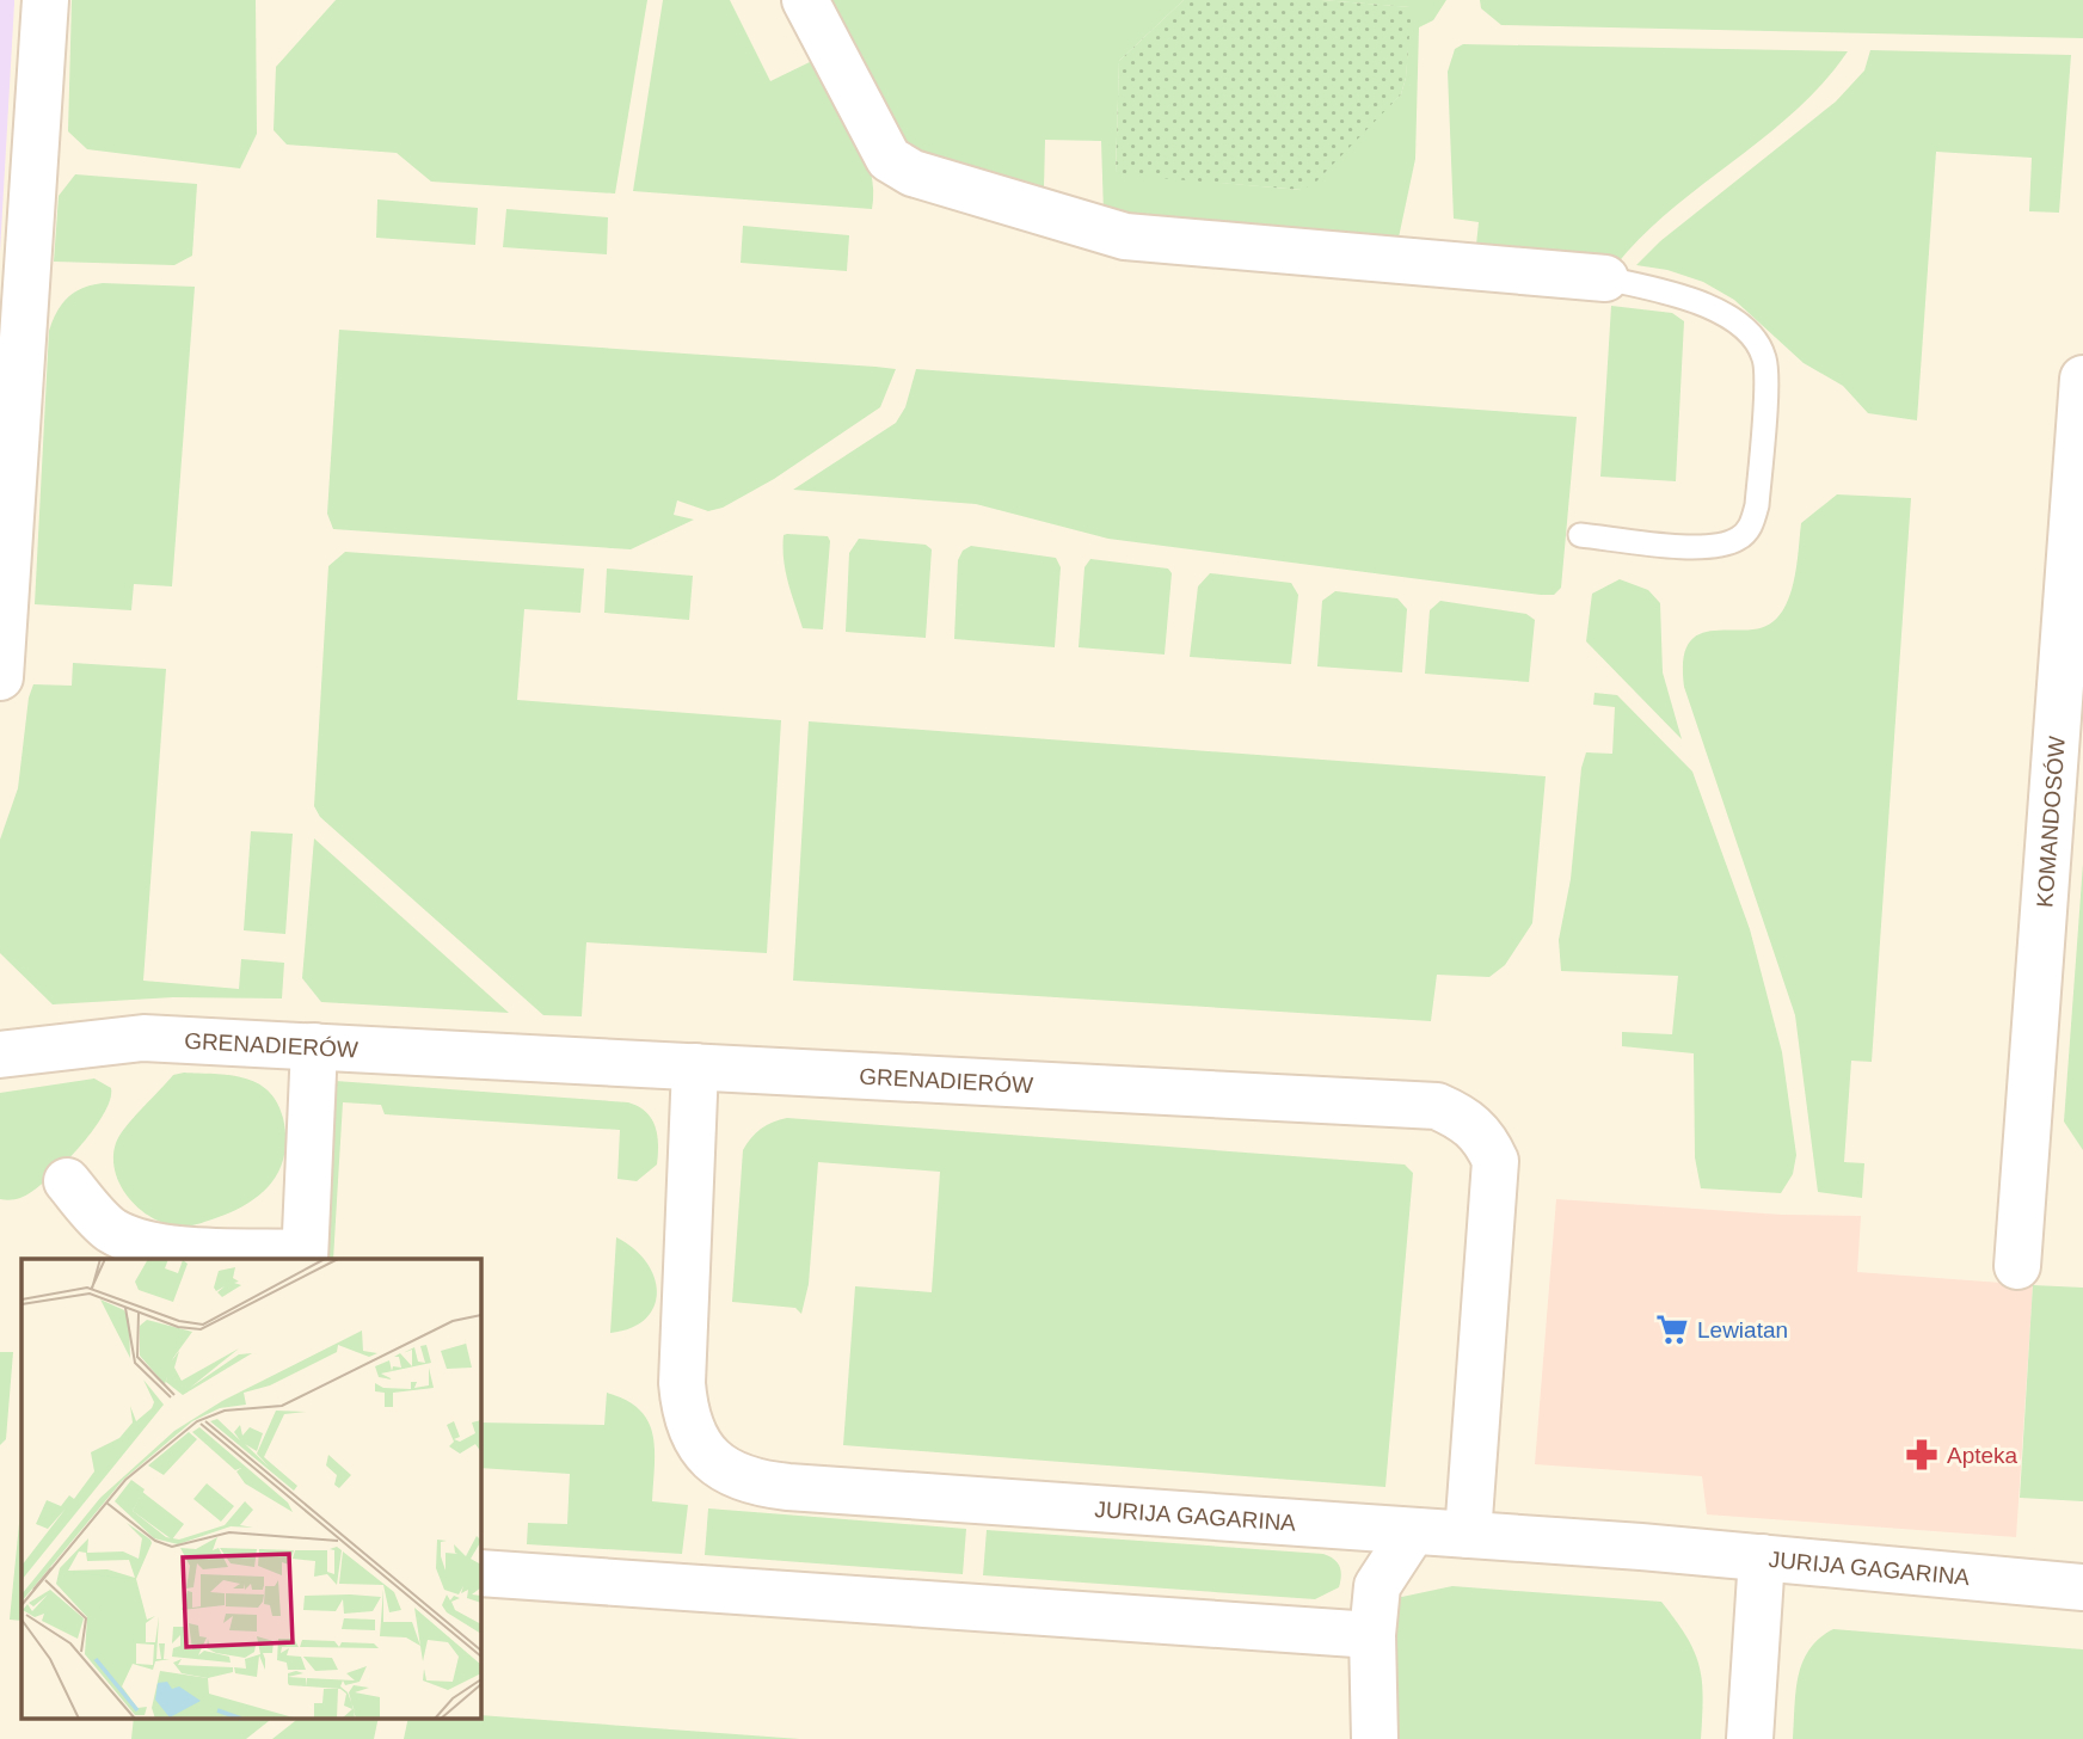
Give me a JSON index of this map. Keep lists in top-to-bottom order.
{
  "streets": {
    "street": ["KOMANDOSÓW", "GRENADIERÓW", "JURIJA GAGARINA"]
  },
  "crossings": [
    ["GRENADIERÓW", "JURIJA GAGARINA"]
  ],
  "places": {
    "supermarket": ["Lewiatan"],
    "pharmacy": ["Apteka"]
  }
}
